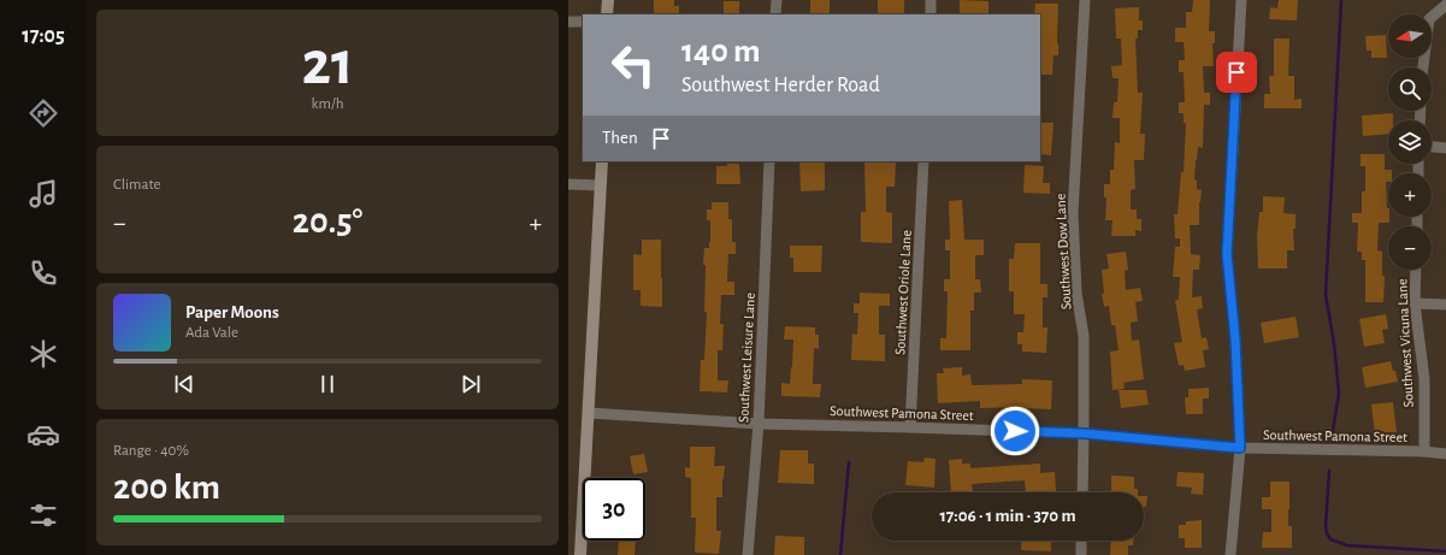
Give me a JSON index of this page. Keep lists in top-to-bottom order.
{
  "streets": {
    "street": [
      "Southwest Dow Lane",
      "Southwest Oriole Lane",
      "Southwest Vicuna Lane",
      "Southwest Leisure Lane",
      "Southwest Pamona Street"
    ]
  },
  "crossings": [
    ["Southwest Dow Lane", "Southwest Pamona Street"],
    ["Southwest Oriole Lane", "Southwest Pamona Street"],
    ["Southwest Vicuna Lane", "Southwest Pamona Street"],
    ["Southwest Leisure Lane", "Southwest Pamona Street"]
  ],
  "north": "left",
  "page": {
    "tabs": "17:05",
    "tile": [
      ["21", "km/h"],
      "Climate",
      ["Range · 40%", "200 km"]
    ],
    "map_buttons": ["+", "−"],
    "turn": ["140 m", "Southwest Herder Road"],
    "then": "Then",
    "heat": ["−", "20.5°", "+"],
    "song": ["Paper Moons", "Ada Vale"],
    "limit": "30",
    "trip": "17:06 · 1 min · 370 m"
  }
}
